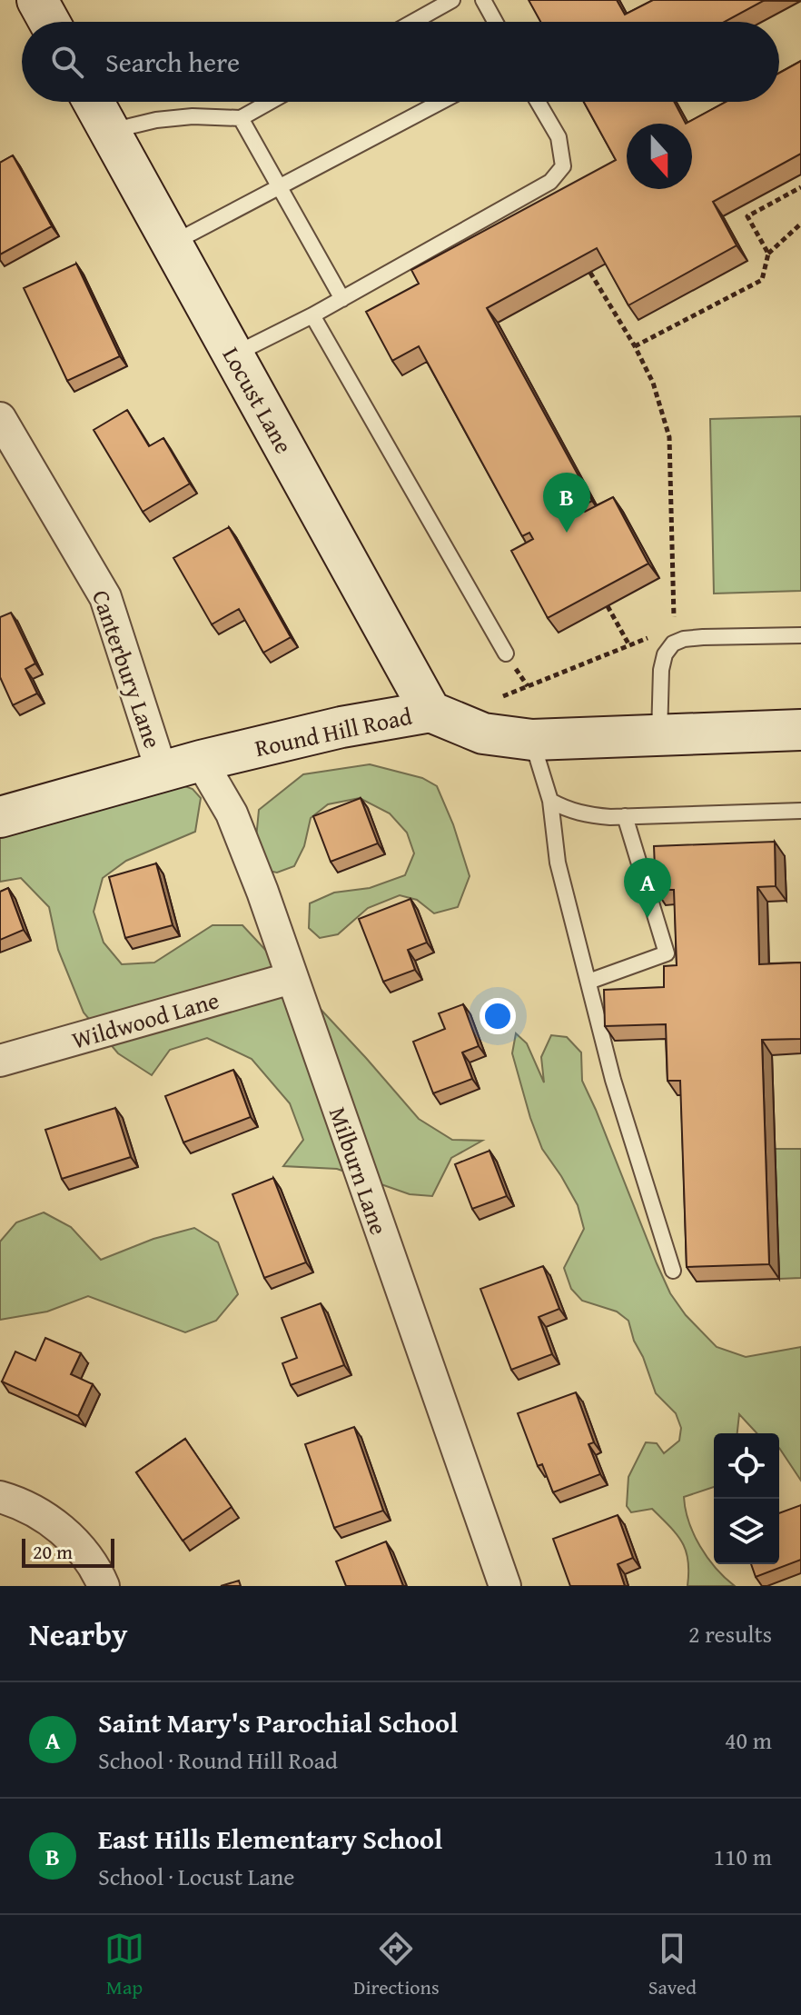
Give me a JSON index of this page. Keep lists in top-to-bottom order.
{
  "streets": {
    "street": [
      "Locust Lane",
      "Canterbury Lane",
      "Round Hill Road",
      "Wildwood Lane",
      "Milburn Lane"
    ]
  },
  "crossings": [
    ["Locust Lane", "Round Hill Road"],
    ["Canterbury Lane", "Round Hill Road"],
    ["Round Hill Road", "Milburn Lane"],
    ["Wildwood Lane", "Milburn Lane"]
  ],
  "scale_bar": "20 m",
  "north": "bottom",
  "page": {
    "search": "Search here",
    "pins": ["B", "A"],
    "scale": "20 m",
    "heading": ["Nearby", "2 results"],
    "list": [
      {
        "mark": "A",
        "name": "Saint Mary's Parochial School",
        "note": "School · Round Hill Road",
        "value": "40 m"
      },
      {
        "mark": "B",
        "name": "East Hills Elementary School",
        "note": "School · Locust Lane",
        "value": "110 m"
      }
    ],
    "nav": ["Map", "Directions", "Saved"]
  }
}
